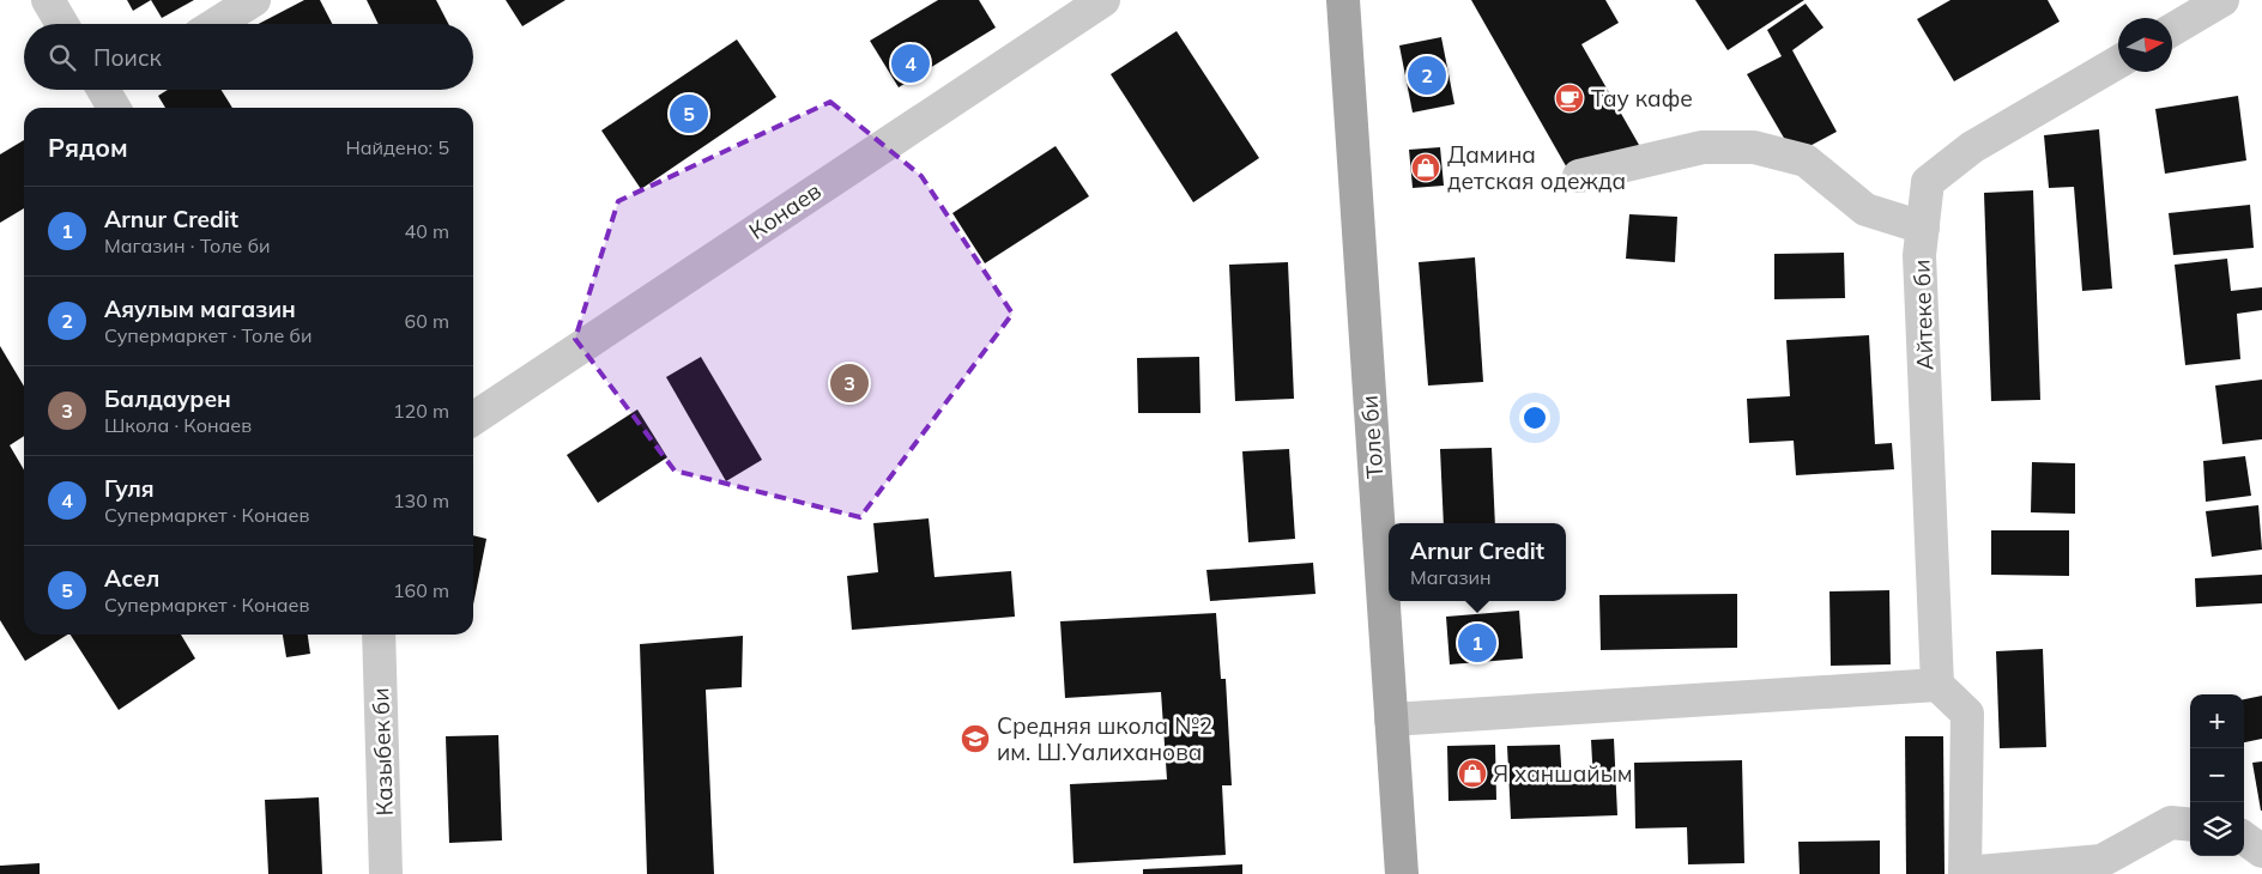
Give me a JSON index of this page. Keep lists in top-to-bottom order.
{
  "streets": {
    "main road": ["Толе би"],
    "street": ["Конаев", "Айтеке би", "Казыбек би"]
  },
  "places": {
    "cafe": ["Тау кафе"],
    "shop": ["Дамина детская одежда", "Я ханшайым"],
    "school or university": ["Средняя школа №2 им. Ш.Уалиханова"]
  },
  "north": "right",
  "page": {
    "search": "Поиск",
    "pins": [
      "4",
      "2",
      "5",
      "3",
      "1"
    ],
    "heading": ["Рядом", "Найдено: 5"],
    "list": [
      {
        "mark": "1",
        "name": "Arnur Credit",
        "note": "Магазин · Толе би",
        "value": "40 m"
      },
      {
        "mark": "2",
        "name": "Аяулым магазин",
        "note": "Супермаркет · Толе би",
        "value": "60 m"
      },
      {
        "mark": "3",
        "name": "Балдаурен",
        "note": "Школа · Конаев",
        "value": "120 m"
      },
      {
        "mark": "4",
        "name": "Гуля",
        "note": "Супермаркет · Конаев",
        "value": "130 m"
      },
      {
        "mark": "5",
        "name": "Асел",
        "note": "Супермаркет · Конаев",
        "value": "160 m"
      }
    ],
    "popup": ["Arnur Credit", "Магазин"],
    "map_buttons": ["+", "−"]
  }
}
